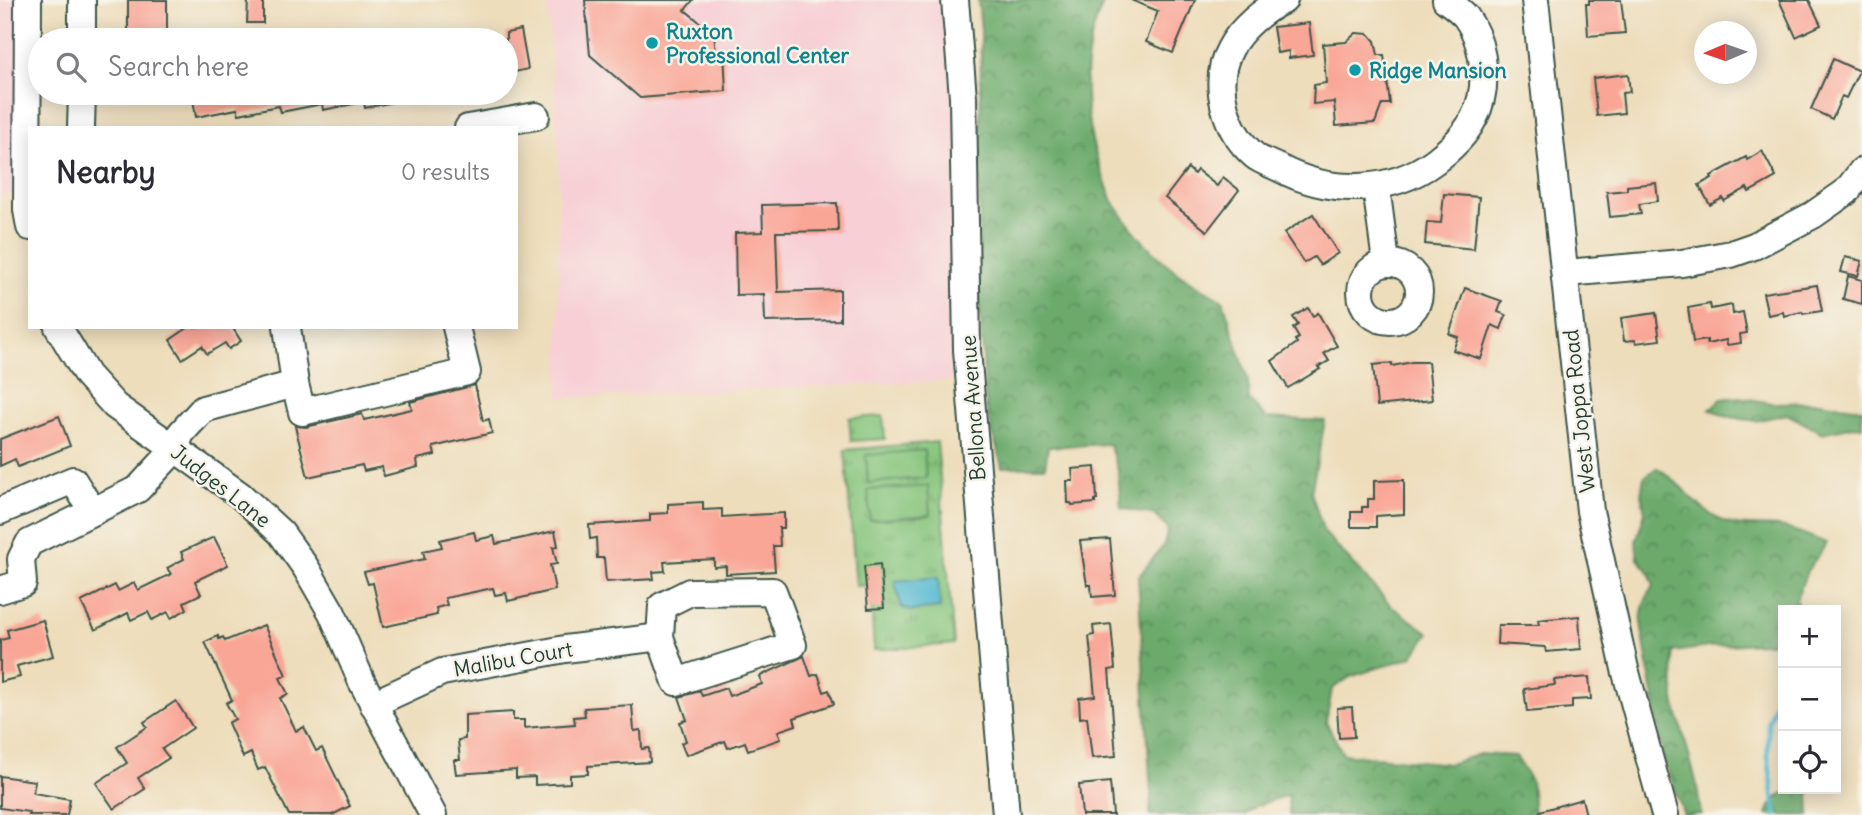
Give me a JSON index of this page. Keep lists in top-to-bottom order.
{
  "streets": {
    "street": [
      "Bellona Avenue",
      "West Joppa Road",
      "Judges Lane",
      "Malibu Court"
    ]
  },
  "crossings": [
    ["Judges Lane", "Malibu Court"]
  ],
  "places": ["Ruxton Professional Center", "Ridge Mansion"],
  "north": "left",
  "page": {
    "search": "Search here",
    "heading": ["Nearby", "0 results"],
    "map_buttons": ["+", "−"]
  }
}
